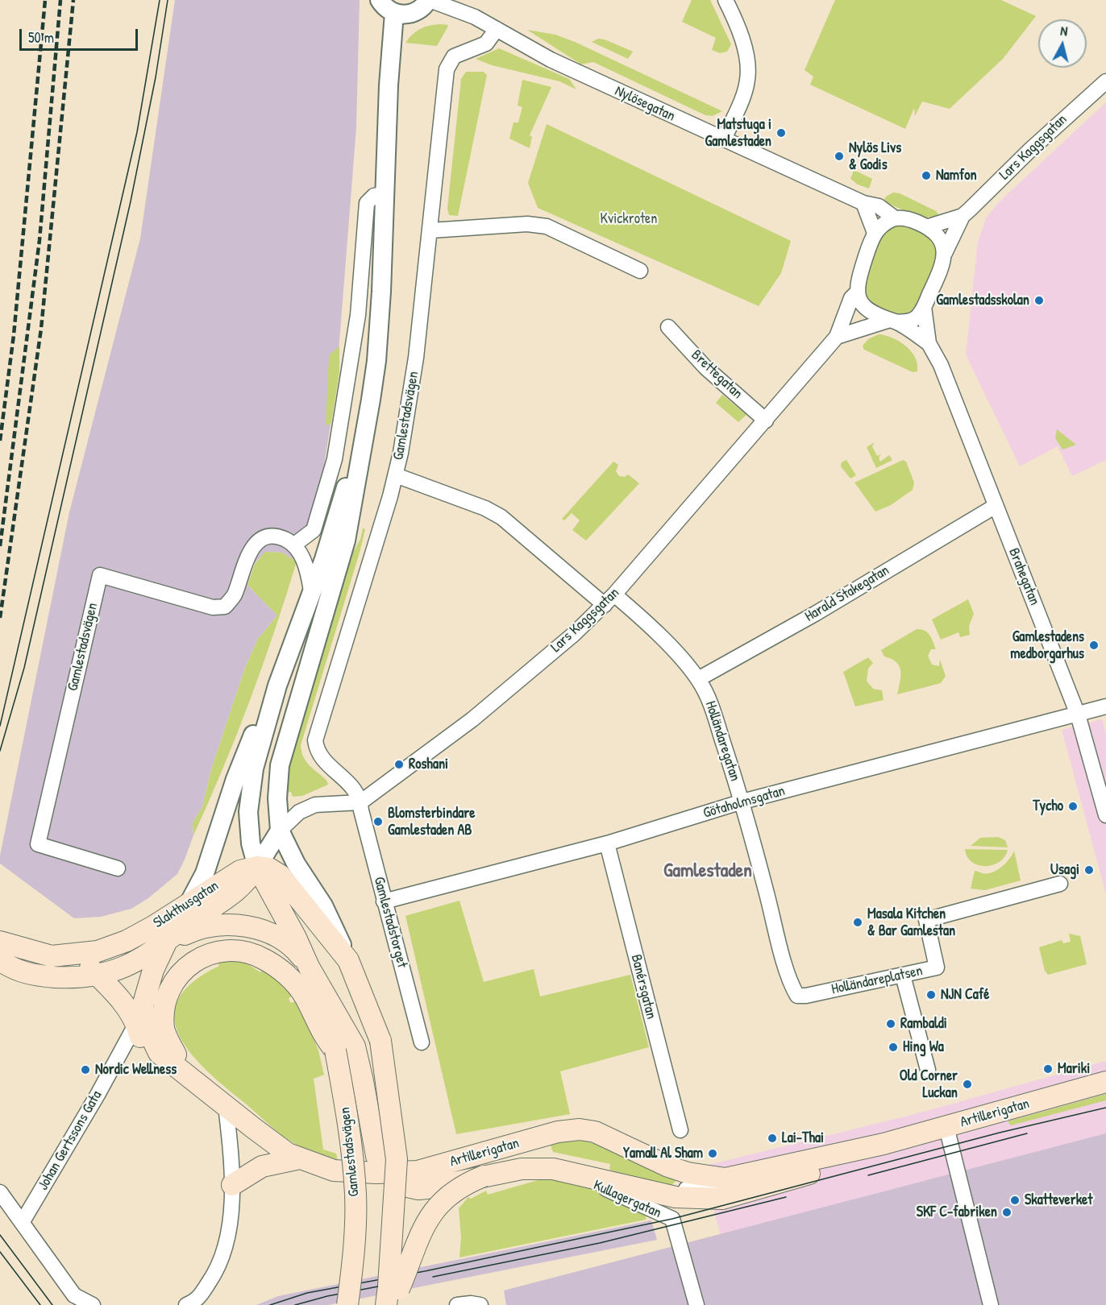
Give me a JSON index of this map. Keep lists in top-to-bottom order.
{
  "streets": {
    "main road": ["Gamlestadsvägen", "Slakthusgatan", "Artillerigatan"],
    "street": [
      "Nylösegatan",
      "Lars Kaggsgatan",
      "Brettegatan",
      "Brahegatan",
      "Harald Stakegatan",
      "Holländaregatan",
      "Götaholmsgatan",
      "Gamlestadstorget",
      "Holländareplatsen",
      "Banérsgatan",
      "Johan Gertssons Gata",
      "Kullagergatan"
    ]
  },
  "crossings": [
    ["Nylösegatan", "Lars Kaggsgatan"],
    ["Nylösegatan", "Gamlestadsvägen"],
    ["Nylösegatan", "Brahegatan"],
    ["Lars Kaggsgatan", "Brettegatan"],
    ["Lars Kaggsgatan", "Gamlestadsvägen"],
    ["Lars Kaggsgatan", "Brahegatan"],
    ["Lars Kaggsgatan", "Holländaregatan"],
    ["Lars Kaggsgatan", "Gamlestadstorget"],
    ["Gamlestadsvägen", "Holländaregatan"],
    ["Gamlestadsvägen", "Slakthusgatan"],
    ["Gamlestadsvägen", "Gamlestadstorget"],
    ["Gamlestadsvägen", "Artillerigatan"],
    ["Brahegatan", "Harald Stakegatan"],
    ["Brahegatan", "Götaholmsgatan"],
    ["Harald Stakegatan", "Holländaregatan"],
    ["Holländaregatan", "Götaholmsgatan"],
    ["Holländaregatan", "Holländareplatsen"],
    ["Götaholmsgatan", "Gamlestadstorget"],
    ["Götaholmsgatan", "Banérsgatan"],
    ["Slakthusgatan", "Artillerigatan"],
    ["Artillerigatan", "Johan Gertssons Gata"],
    ["Artillerigatan", "Kullagergatan"]
  ],
  "districts": ["Gamlestaden"],
  "parks": ["Kvickroten"],
  "places": [
    "Matstuga i Gamlestaden",
    "Nylös Livs & Godis",
    "Namfon",
    "Gamlestadsskolan",
    "Gamlestadens medborgarhus",
    "Roshani",
    "Tycho",
    "Blomsterbindare Gamlestaden AB",
    "Usagi",
    "Masala Kitchen & Bar Gamlestan",
    "NJN Café",
    "Rambaldi",
    "Hing Wa",
    "Mariki",
    "Nordic Wellness",
    "Old Corner Luckan",
    "Lai-Thai",
    "Yamall Al Sham",
    "Skatteverket",
    "SKF C-fabriken"
  ],
  "scale_bar": "50 m",
  "north": "top"
}
